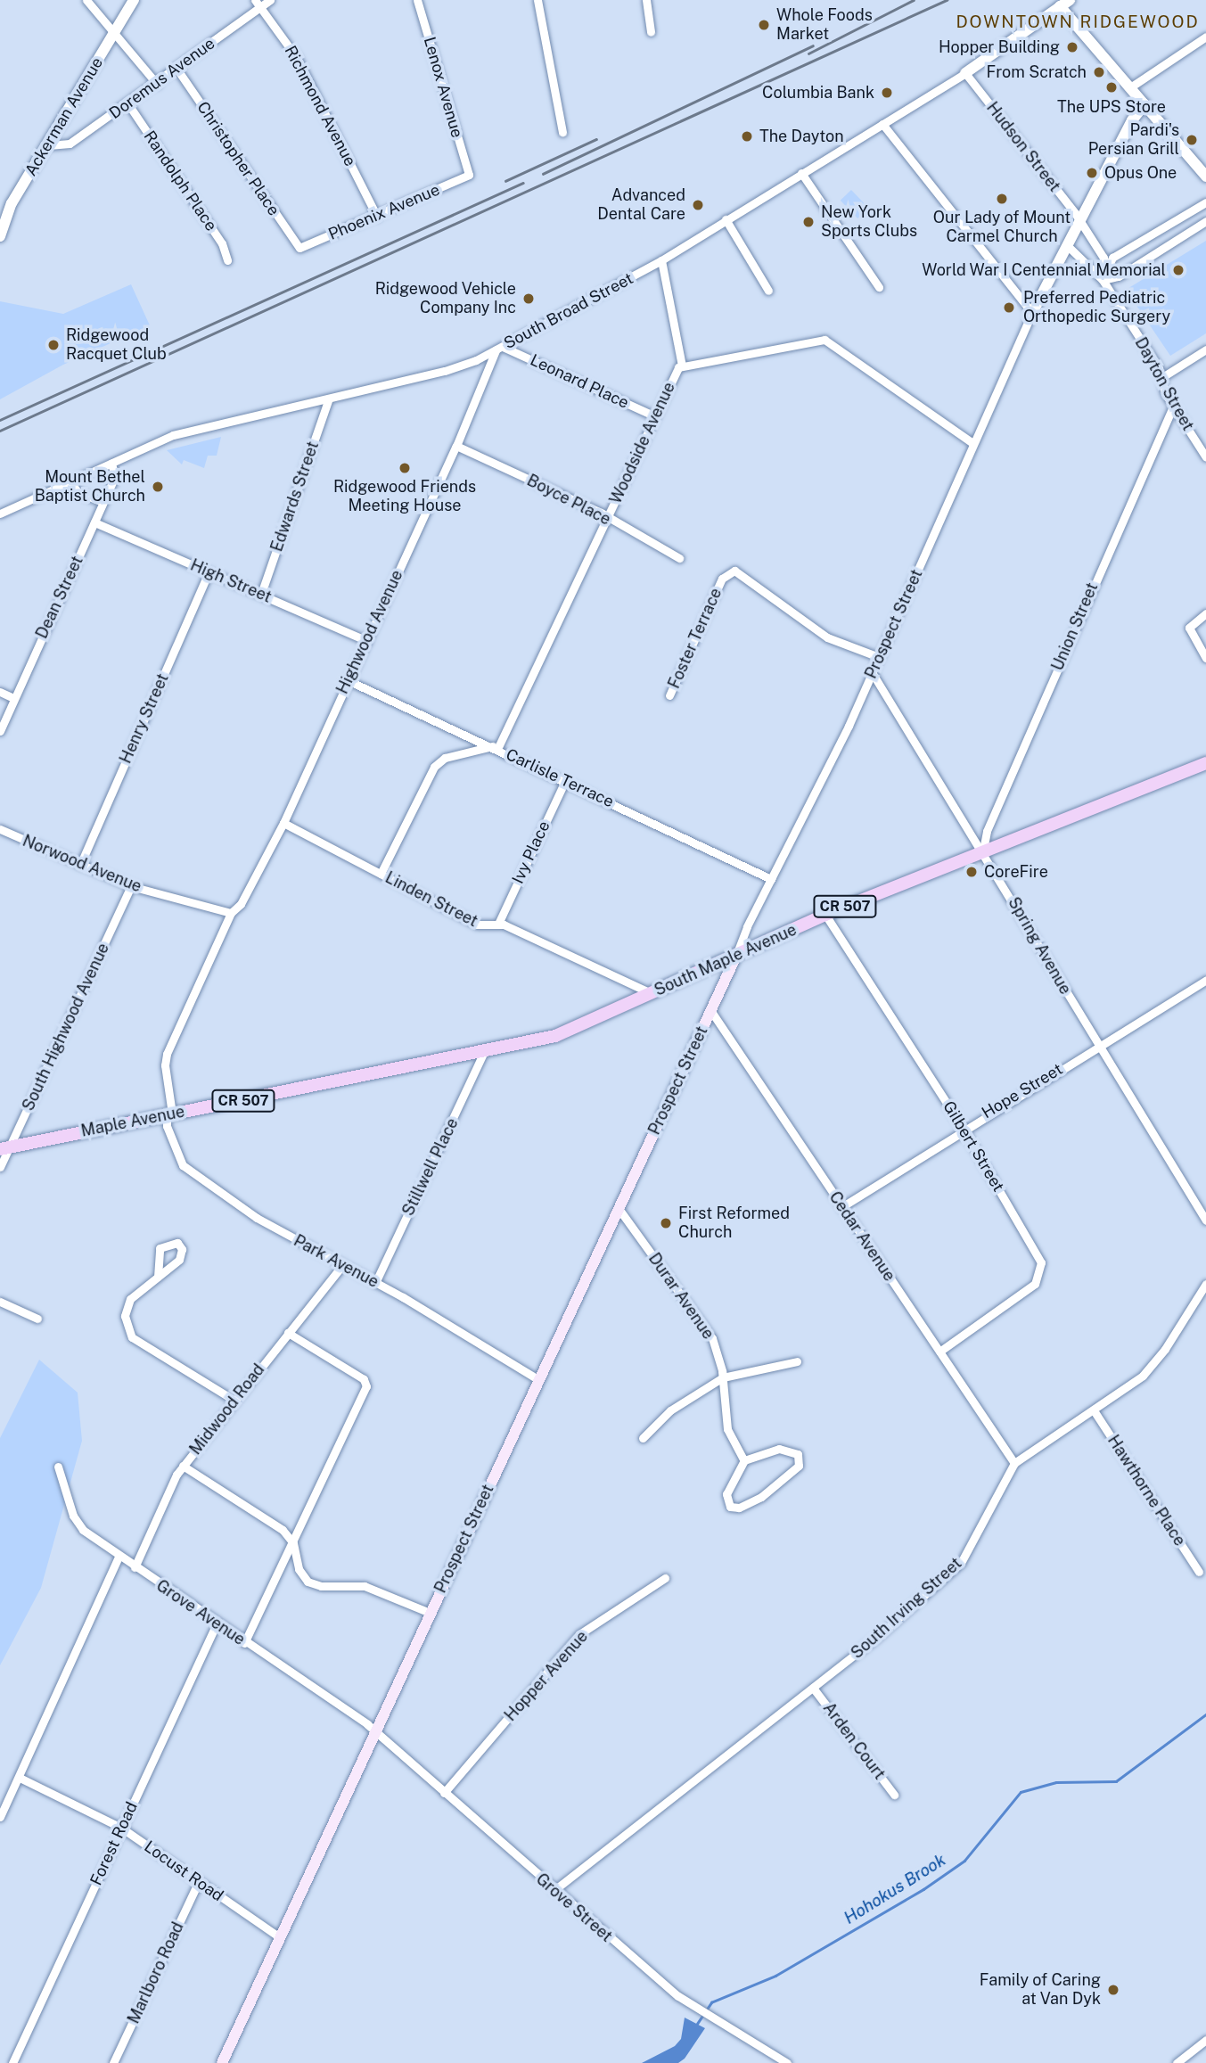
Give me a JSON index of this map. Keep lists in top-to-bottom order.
{
  "streets": {
    "main road": [
      "Prospect Street",
      "CR 507",
      "South Maple Avenue",
      "Maple Avenue"
    ],
    "street": [
      "Doremus Avenue",
      "Lenox Avenue",
      "Richmond Avenue",
      "Ackerman Avenue",
      "Hudson Street",
      "Christopher Place",
      "Randolph Place",
      "Phoenix Avenue",
      "South Broad Street",
      "Leonard Place",
      "Dayton Street",
      "Woodside Avenue",
      "Edwards Street",
      "Boyce Place",
      "High Street",
      "Dean Street",
      "Union Street",
      "Highwood Avenue",
      "Foster Terrace",
      "Henry Street",
      "Carlisle Terrace",
      "Ivy Place",
      "Norwood Avenue",
      "Linden Street",
      "Spring Avenue",
      "South Highwood Avenue",
      "Hope Street",
      "Gilbert Street",
      "Stillwell Place",
      "Cedar Avenue",
      "Park Avenue",
      "Durar Avenue",
      "Midwood Road",
      "Hawthorne Place",
      "South Irving Street",
      "Grove Avenue",
      "Hopper Avenue",
      "Arden Court",
      "Forest Road",
      "Locust Road",
      "Grove Street",
      "Marlboro Road"
    ]
  },
  "crossings": [
    ["Doremus Avenue", "Richmond Avenue"],
    ["Doremus Avenue", "Ackerman Avenue"],
    ["Doremus Avenue", "Christopher Place"],
    ["Doremus Avenue", "Randolph Place"],
    ["Lenox Avenue", "Phoenix Avenue"],
    ["Richmond Avenue", "Phoenix Avenue"],
    ["Hudson Street", "South Broad Street"],
    ["Hudson Street", "Dayton Street"],
    ["Hudson Street", "Prospect Street"],
    ["Christopher Place", "Phoenix Avenue"],
    ["South Broad Street", "Leonard Place"],
    ["South Broad Street", "Edwards Street"],
    ["South Broad Street", "Dean Street"],
    ["South Broad Street", "Highwood Avenue"],
    ["Leonard Place", "Woodside Avenue"],
    ["Leonard Place", "Highwood Avenue"],
    ["Dayton Street", "Prospect Street"],
    ["Dayton Street", "Union Street"],
    ["Woodside Avenue", "Boyce Place"],
    ["Woodside Avenue", "Prospect Street"],
    ["Woodside Avenue", "Carlisle Terrace"],
    ["Edwards Street", "High Street"],
    ["Boyce Place", "Highwood Avenue"],
    ["High Street", "Dean Street"],
    ["High Street", "Highwood Avenue"],
    ["High Street", "Henry Street"],
    ["Prospect Street", "Foster Terrace"],
    ["Prospect Street", "Carlisle Terrace"],
    ["Prospect Street", "Spring Avenue"],
    ["Prospect Street", "South Maple Avenue"],
    ["Prospect Street", "Cedar Avenue"],
    ["Prospect Street", "Park Avenue"],
    ["Prospect Street", "Durar Avenue"],
    ["Prospect Street", "Grove Avenue"],
    ["Prospect Street", "Locust Road"],
    ["Prospect Street", "Grove Street"],
    ["Union Street", "Spring Avenue"],
    ["Union Street", "South Maple Avenue"],
    ["Highwood Avenue", "Carlisle Terrace"],
    ["Highwood Avenue", "Norwood Avenue"],
    ["Highwood Avenue", "Linden Street"],
    ["Highwood Avenue", "Maple Avenue"],
    ["Highwood Avenue", "Park Avenue"],
    ["Henry Street", "Norwood Avenue"],
    ["Carlisle Terrace", "Ivy Place"],
    ["Ivy Place", "Linden Street"],
    ["Norwood Avenue", "South Highwood Avenue"],
    ["Linden Street", "South Maple Avenue"],
    ["Spring Avenue", "South Maple Avenue"],
    ["Spring Avenue", "Hope Street"],
    ["South Maple Avenue", "Maple Avenue"],
    ["South Maple Avenue", "Gilbert Street"],
    ["South Maple Avenue", "Stillwell Place"],
    ["South Highwood Avenue", "Maple Avenue"],
    ["Hope Street", "Gilbert Street"],
    ["Hope Street", "Cedar Avenue"],
    ["Maple Avenue", "Stillwell Place"],
    ["Maple Avenue", "Park Avenue"],
    ["Gilbert Street", "Cedar Avenue"],
    ["Stillwell Place", "Park Avenue"],
    ["Cedar Avenue", "South Irving Street"],
    ["Park Avenue", "Midwood Road"],
    ["Midwood Road", "Grove Avenue"],
    ["Hawthorne Place", "South Irving Street"],
    ["South Irving Street", "Arden Court"],
    ["South Irving Street", "Grove Street"],
    ["Grove Avenue", "Forest Road"],
    ["Grove Avenue", "Grove Street"],
    ["Hopper Avenue", "Grove Street"],
    ["Forest Road", "Locust Road"],
    ["Locust Road", "Marlboro Road"]
  ],
  "districts": ["DOWNTOWN RIDGEWOOD"],
  "water": ["Hohokus Brook"],
  "places": [
    "Whole Foods Market",
    "Hopper Building",
    "From Scratch",
    "The UPS Store",
    "Columbia Bank",
    "The Dayton",
    "Pardi's Persian Grill",
    "Opus One",
    "Our Lady of Mount Carmel Church",
    "Advanced Dental Care",
    "New York Sports Clubs",
    "World War I Centennial Memorial",
    "Ridgewood Vehicle Company Inc",
    "Preferred Pediatric Orthopedic Surgery",
    "Ridgewood Racquet Club",
    "Ridgewood Friends Meeting House",
    "Mount Bethel Baptist Church",
    "CoreFire",
    "First Reformed Church",
    "Family of Caring at Van Dyk"
  ]
}
